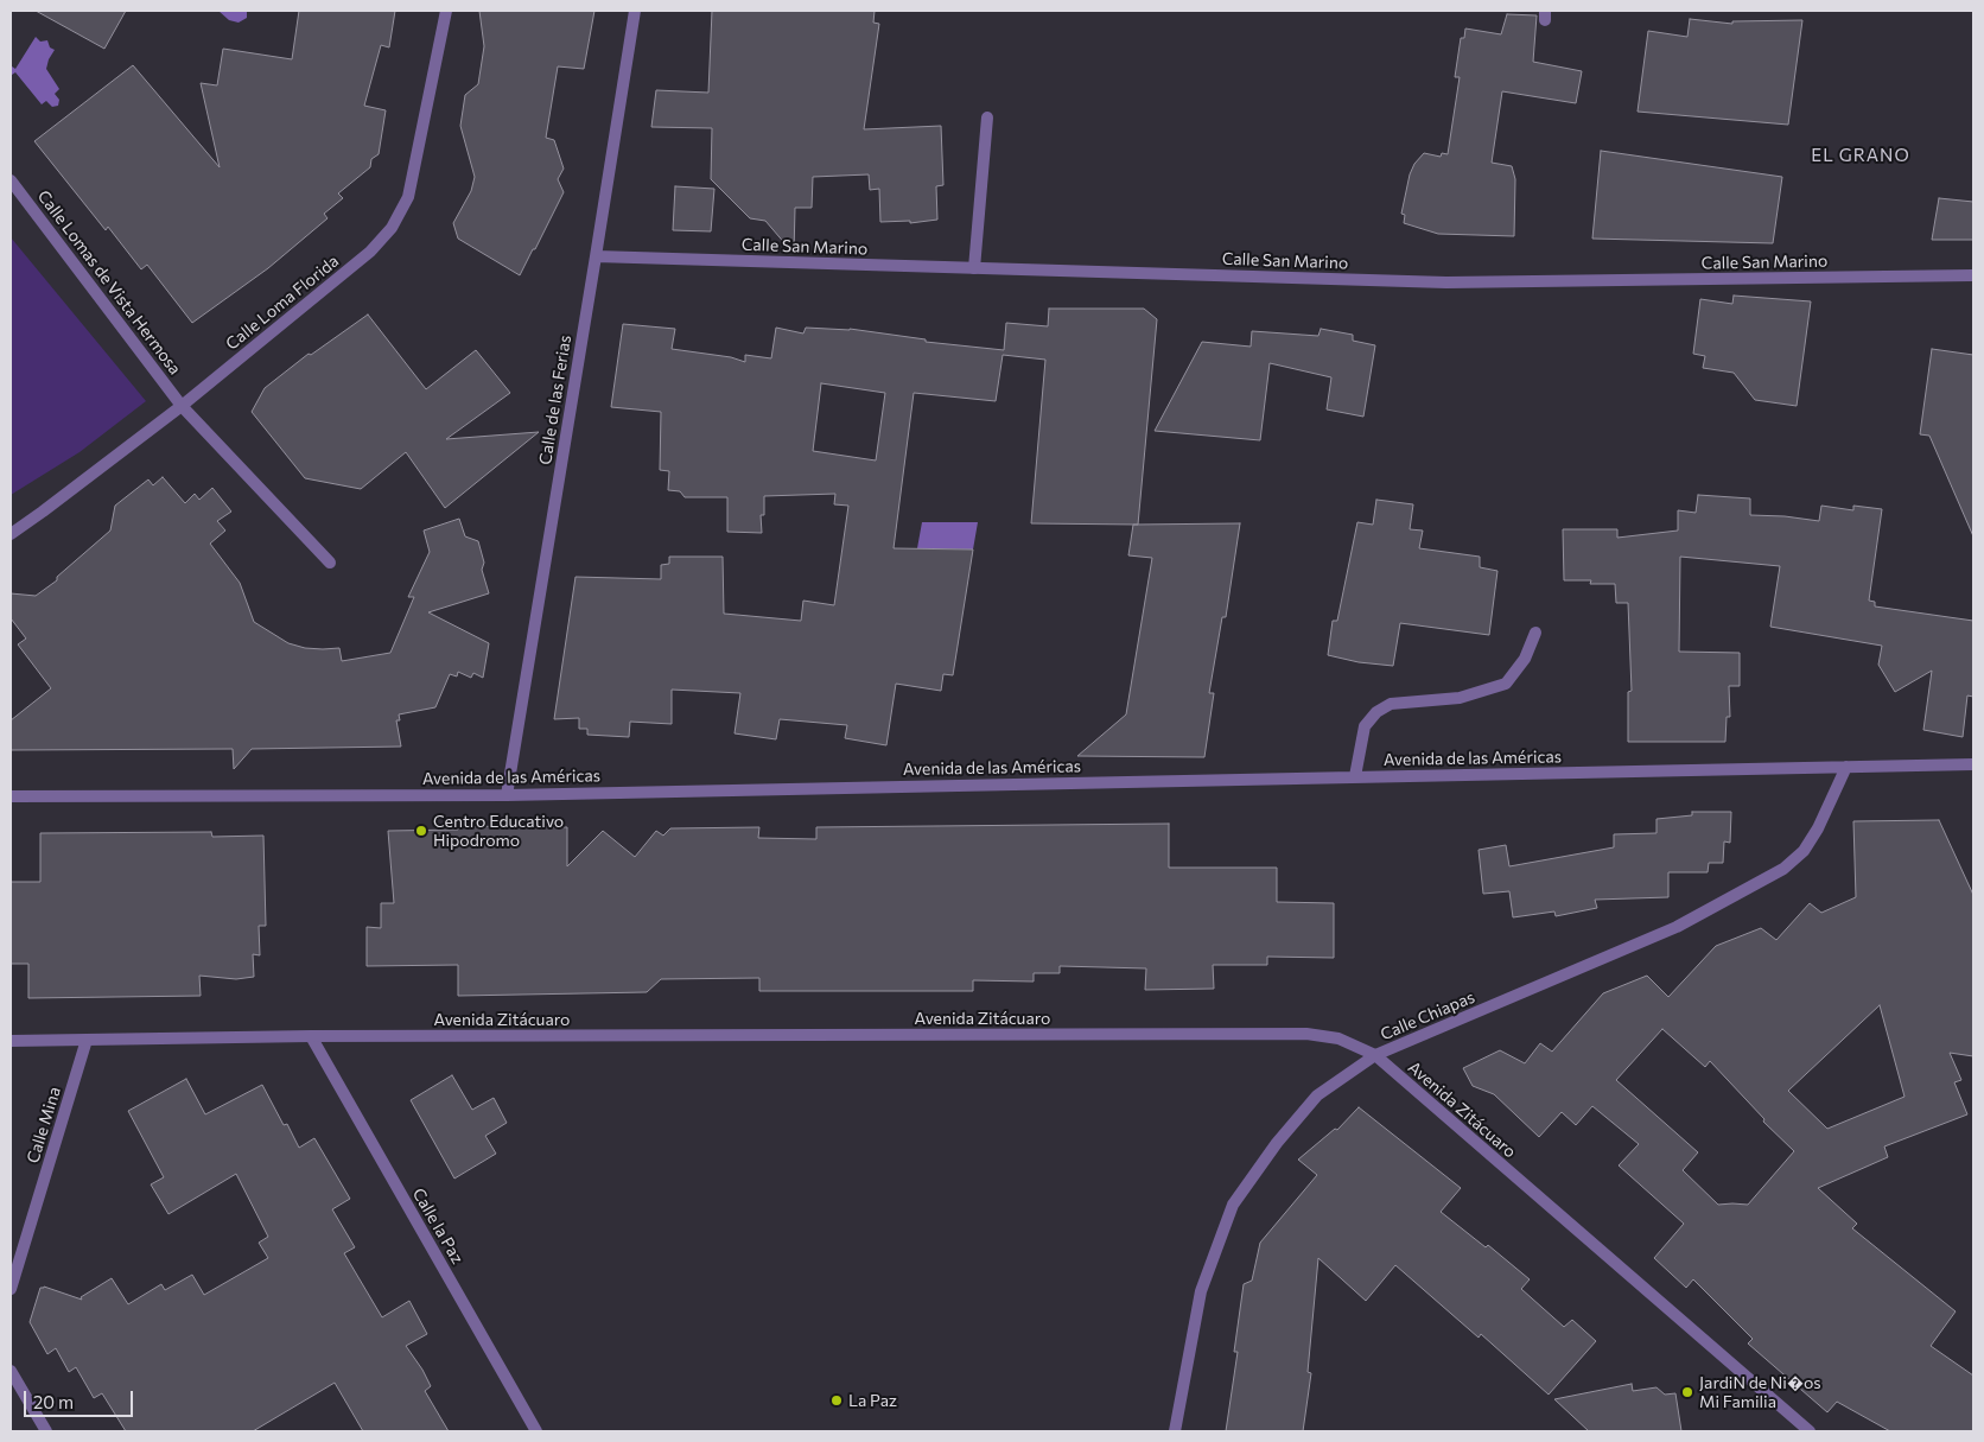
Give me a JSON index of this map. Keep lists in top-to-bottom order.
{
  "streets": {
    "street": [
      "Calle San Marino",
      "Calle Lomas de Vista Hermosa",
      "Calle Loma Florida",
      "Calle de las Ferias",
      "Avenida de las Américas",
      "Calle Chiapas",
      "Avenida Zitácuaro",
      "Calle Mina",
      "Calle la Paz"
    ]
  },
  "crossings": [
    ["Calle San Marino", "Calle de las Ferias"],
    ["Calle Lomas de Vista Hermosa", "Calle Loma Florida"],
    ["Calle de las Ferias", "Avenida de las Américas"],
    ["Avenida de las Américas", "Calle Chiapas"],
    ["Calle Chiapas", "Avenida Zitácuaro"],
    ["Avenida Zitácuaro", "Calle Mina"],
    ["Avenida Zitácuaro", "Calle la Paz"]
  ],
  "districts": ["EL GRANO"],
  "places": ["Centro Educativo Hipodromo", "JardiN de Ni�os Mi Familia", "La Paz"],
  "scale_bar": "20 m"
}
